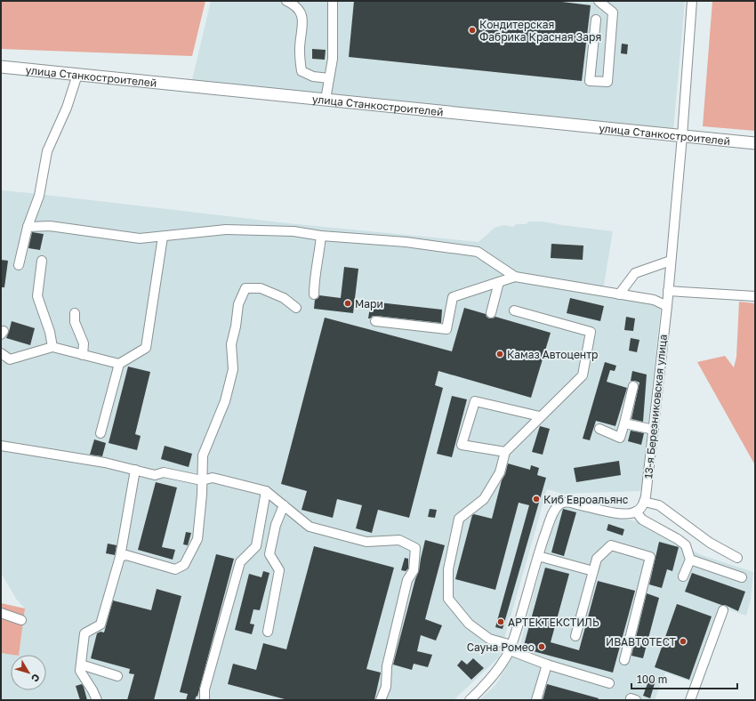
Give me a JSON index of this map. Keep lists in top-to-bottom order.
{
  "streets": {
    "main road": ["улица Станкостроителей"],
    "street": ["13-я Березниковская улица"]
  },
  "crossings": [
    ["улица Станкостроителей", "13-я Березниковская улица"]
  ],
  "places": [
    "Кондитерская Фабрика Красная Заря",
    "Мари",
    "Камаз Автоцентр",
    "Киб Евроальянс",
    "АРТЕКТЕКСТИЛЬ",
    "ИВАВТОТЕСТ",
    "Сауна Ромео"
  ],
  "scale_bar": "100 m",
  "north": "bottom right"
}
